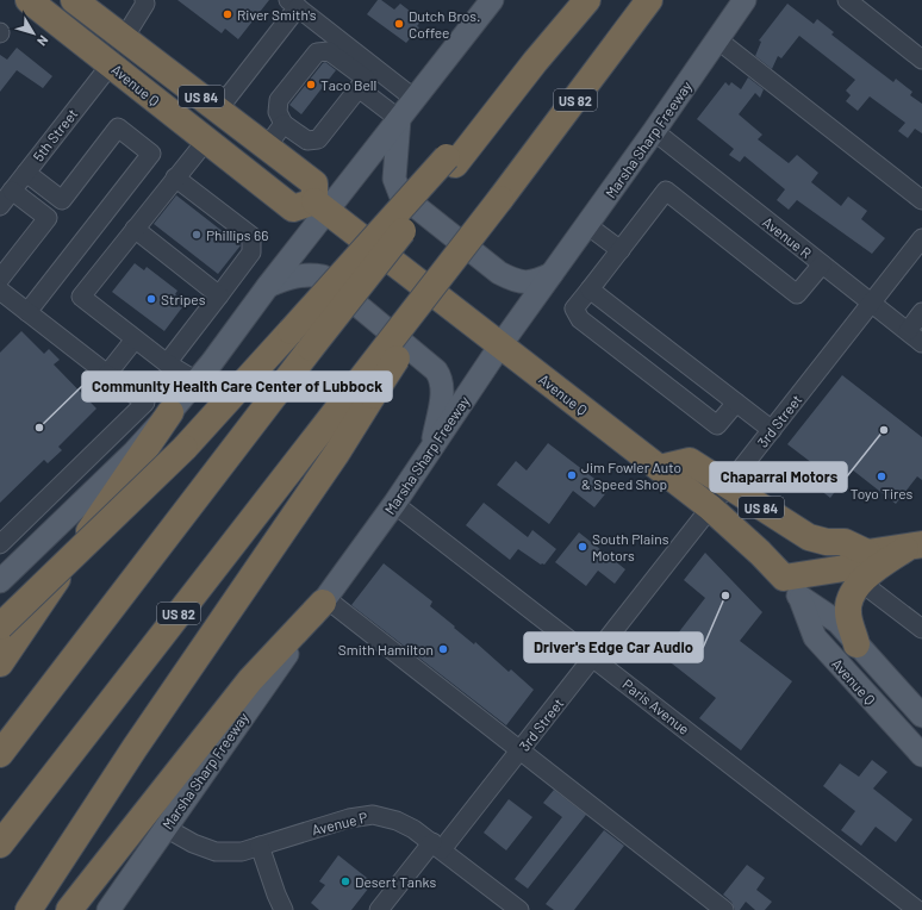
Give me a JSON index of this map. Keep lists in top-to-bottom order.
{
  "streets": {
    "highway": ["Avenue Q", "US 84", "US 82"],
    "main road": ["Marsha Sharp Freeway"],
    "street": [
      "5th Street",
      "Avenue R",
      "3rd Street",
      "Paris Avenue",
      "Avenue P"
    ]
  },
  "crossings": [
    ["Avenue Q", "US 84"],
    ["Avenue Q", "5th Street"],
    ["Avenue Q", "Marsha Sharp Freeway"],
    ["Avenue Q", "3rd Street"],
    ["US 84", "3rd Street"],
    ["Marsha Sharp Freeway", "Avenue R"],
    ["Marsha Sharp Freeway", "Paris Avenue"],
    ["Marsha Sharp Freeway", "Avenue P"],
    ["Avenue R", "3rd Street"],
    ["3rd Street", "Paris Avenue"],
    ["3rd Street", "Avenue P"]
  ],
  "places": [
    "River Smith's",
    "Dutch Bros. Coffee",
    "Taco Bell",
    "Phillips 66",
    "Stripes",
    "Community Health Care Center of Lubbock",
    "Chaparral Motors",
    "Jim Fowler Auto & Speed Shop",
    "Toyo Tires",
    "South Plains Motors",
    "Driver's Edge Car Audio",
    "Smith Hamilton",
    "Desert Tanks"
  ],
  "north": "bottom right"
}
